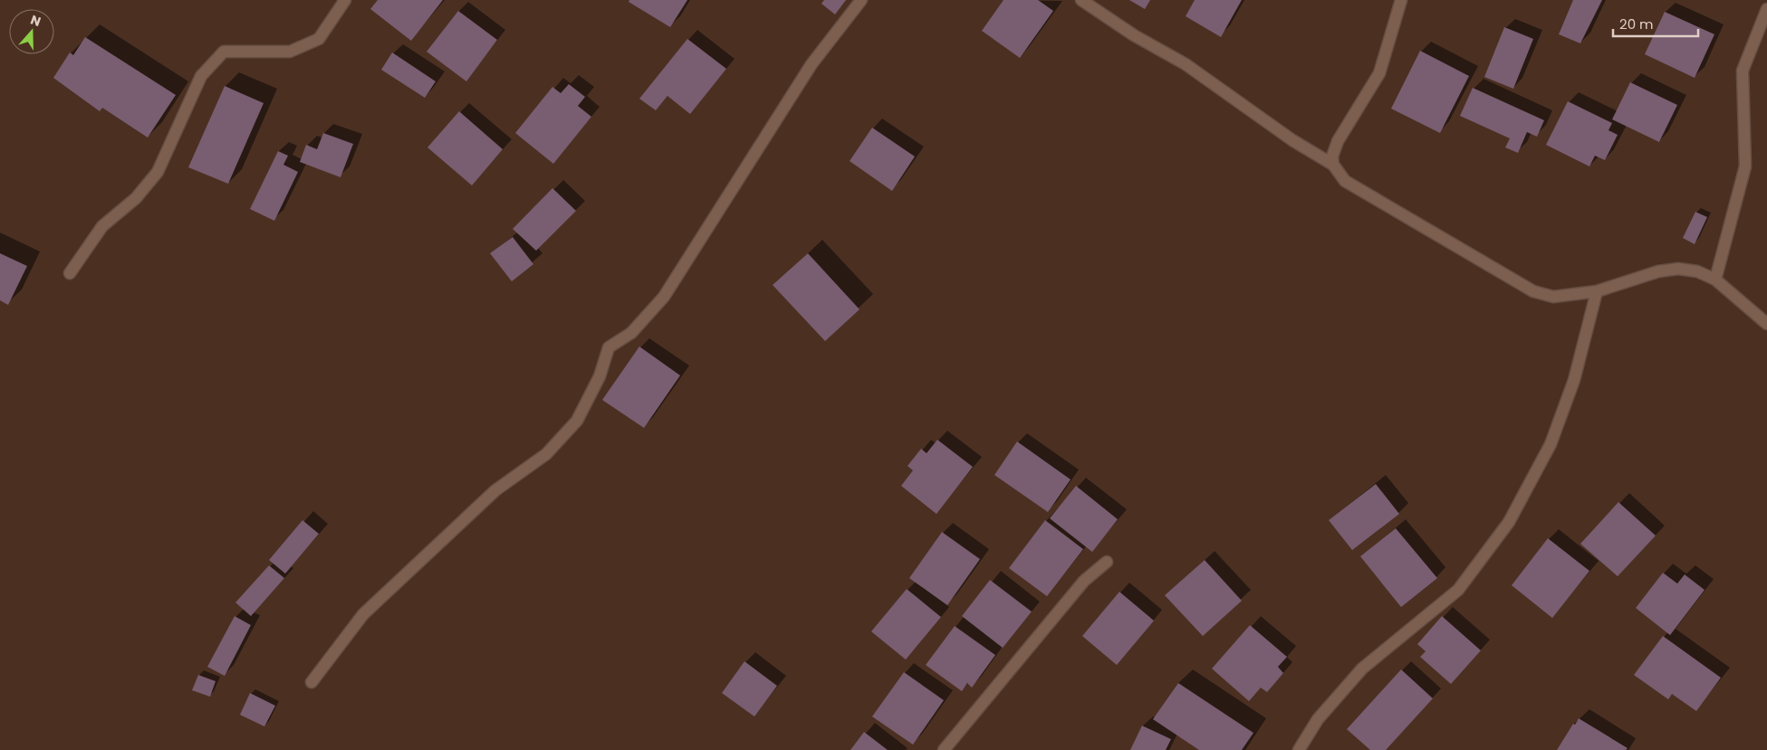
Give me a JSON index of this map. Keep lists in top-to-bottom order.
{
  "scale_bar": "20 m",
  "north": "top"
}
